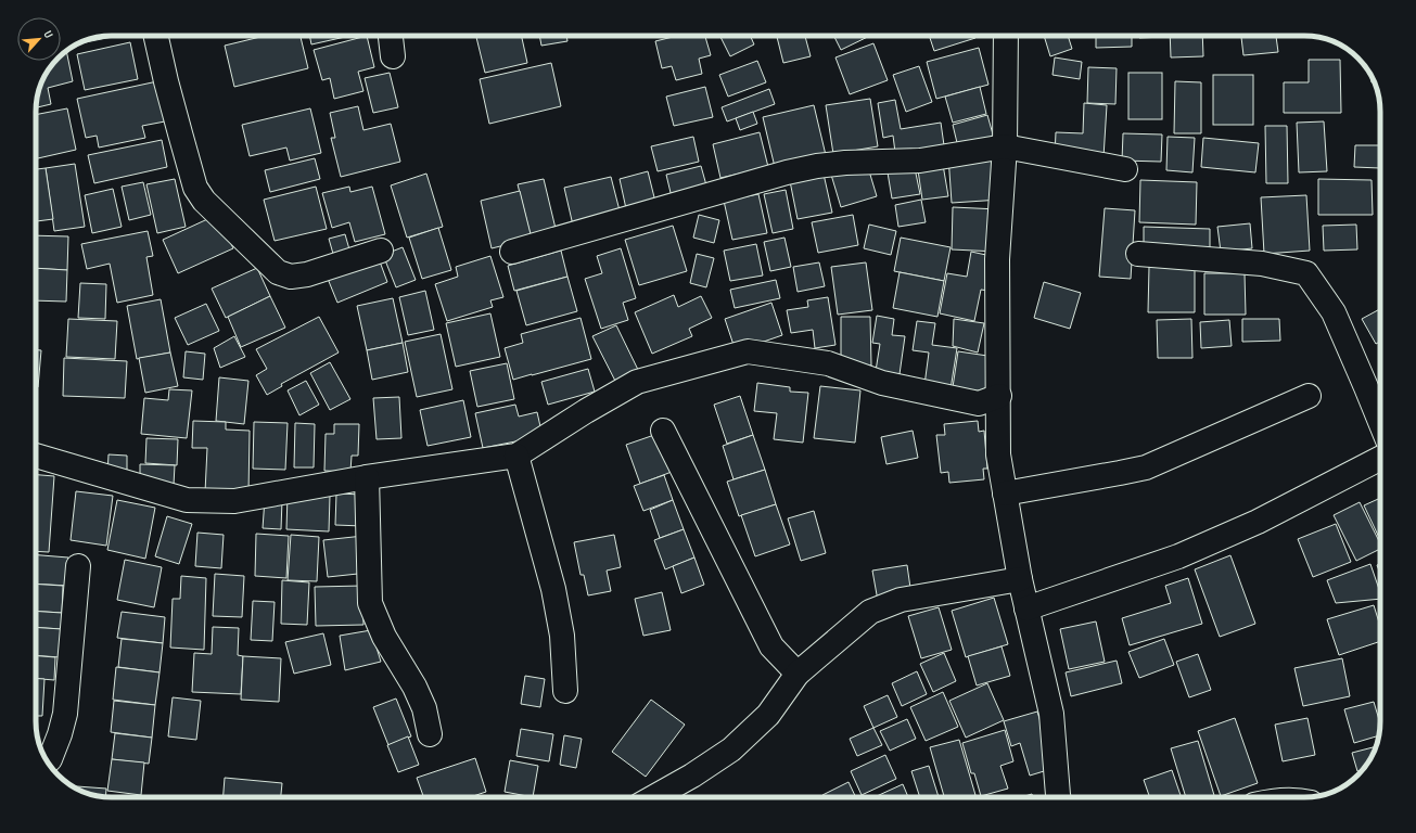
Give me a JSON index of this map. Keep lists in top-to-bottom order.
{
  "north": "top right"
}
